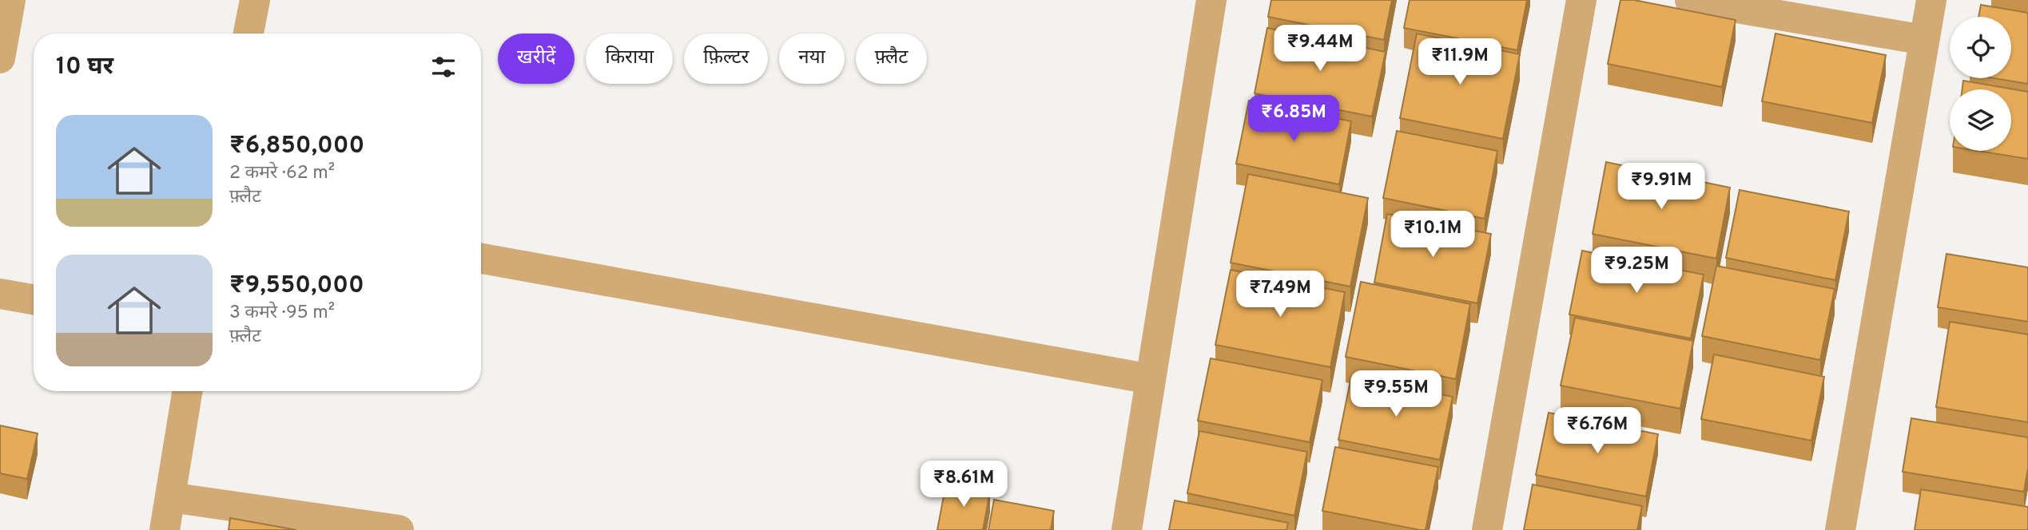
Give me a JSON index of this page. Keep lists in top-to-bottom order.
{
  "page": {
    "price": [
      "₹9.44M",
      "₹11.9M",
      "₹6.85M",
      "₹9.91M",
      "₹10.1M",
      "₹9.25M",
      "₹7.49M",
      "₹9.55M",
      "₹6.76M",
      "₹8.61M"
    ],
    "chip": [
      "खरीदें",
      "किराया",
      "फ़िल्टर",
      "नया",
      "फ़्लैट"
    ],
    "heading": "10 घर",
    "list": [
      {
        "name": "₹6,850,000",
        "note": "2 कमरे · 62 m² · फ़्लैट"
      },
      {
        "name": "₹9,550,000",
        "note": "3 कमरे · 95 m² · फ़्लैट"
      }
    ]
  }
}
